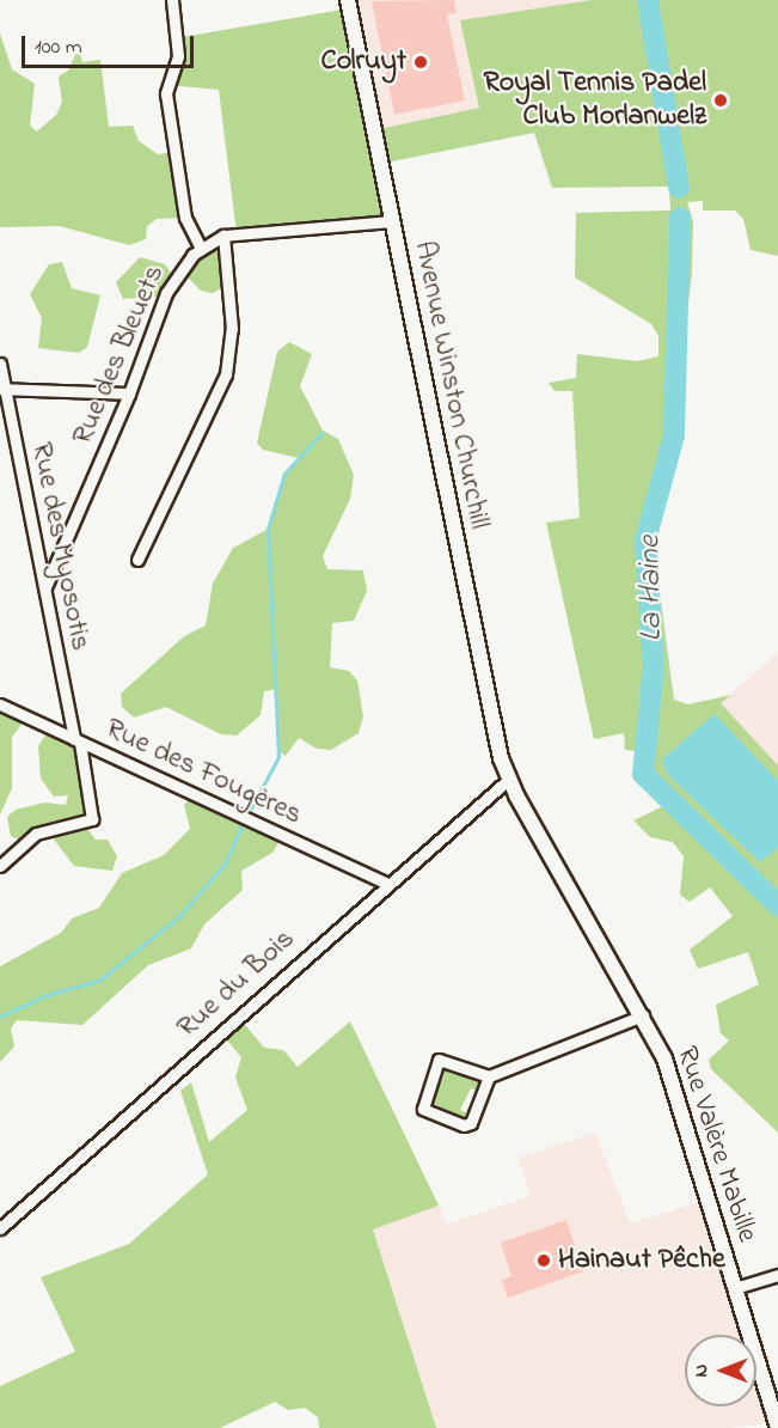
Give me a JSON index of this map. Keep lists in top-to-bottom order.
{
  "streets": {
    "street": [
      "Rue des Bleuets",
      "Avenue Winston Churchill",
      "Rue des Myosotis",
      "Rue des Fougères",
      "Rue du Bois",
      "Rue Valère Mabille"
    ]
  },
  "crossings": [
    ["Rue des Bleuets", "Avenue Winston Churchill"],
    ["Rue des Bleuets", "Rue des Myosotis"],
    ["Avenue Winston Churchill", "Rue du Bois"],
    ["Avenue Winston Churchill", "Rue Valère Mabille"],
    ["Rue des Myosotis", "Rue des Fougères"],
    ["Rue des Fougères", "Rue du Bois"],
    ["Rue du Bois", "Rue Valère Mabille"]
  ],
  "water": ["La Haine"],
  "places": ["Colruyt", "Royal Tennis Padel Club Morlanwelz", "Hainaut Pêche"],
  "scale_bar": "100 m",
  "north": "left"
}
